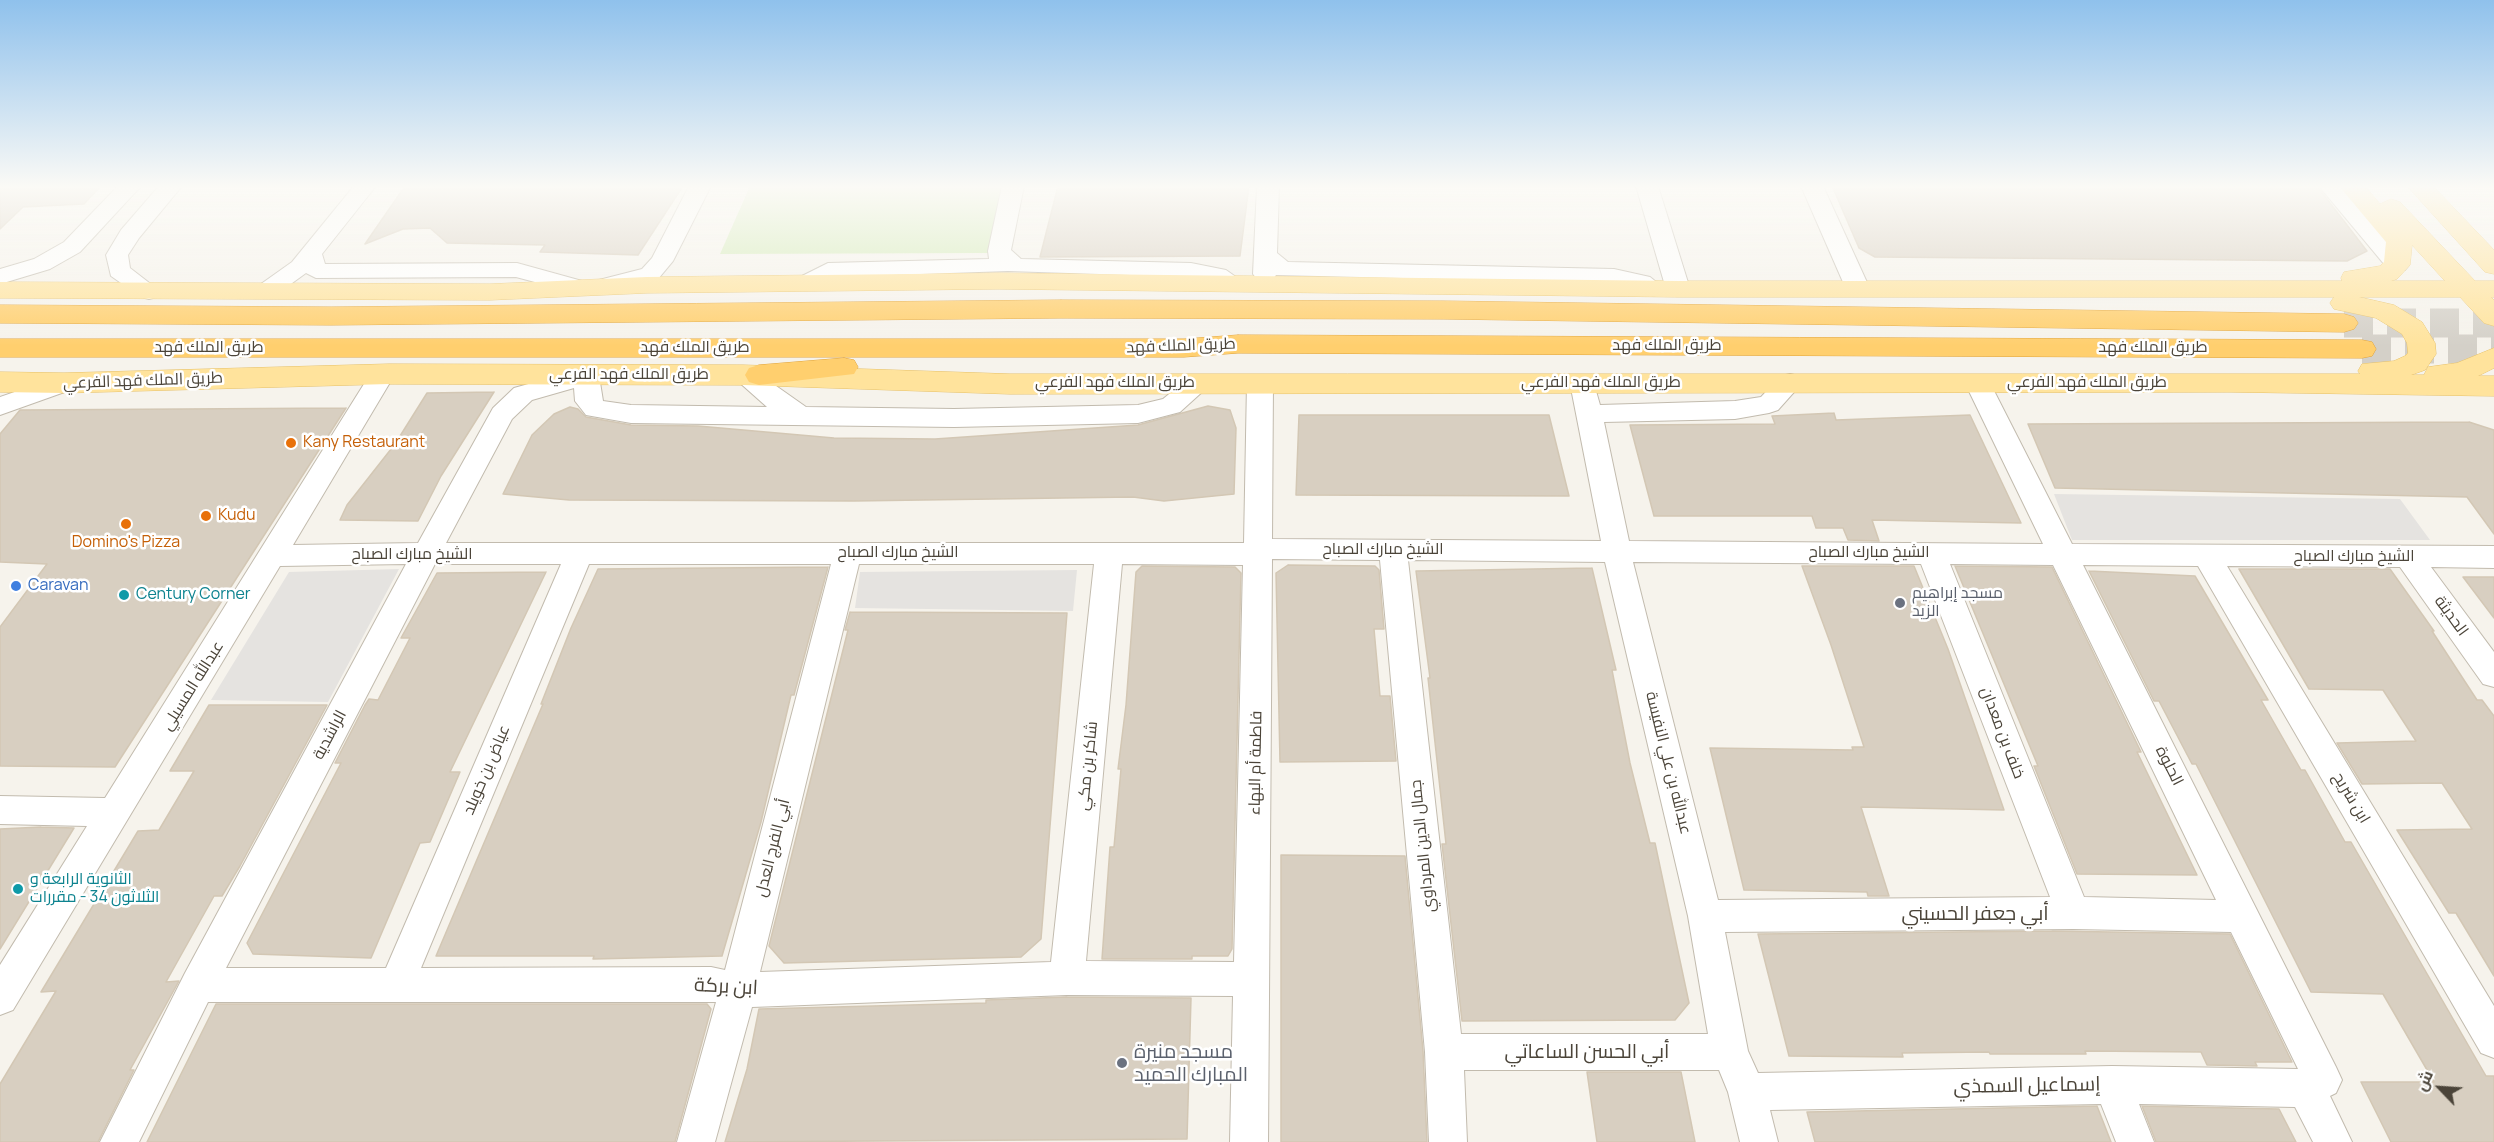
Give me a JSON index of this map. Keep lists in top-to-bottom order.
{
  "streets": {
    "highway": ["طريق الملك فهد"],
    "main road": ["طريق الملك فهد الفرعي"],
    "street": [
      "الشيخ مبارك الصباح",
      "الحديثة",
      "عبدالله المسيلي",
      "خلف بن معدان",
      "الراشدية",
      "فاطمة أم البهاء",
      "عبدالله بن علي النفيسة",
      "شاكر بن مكي",
      "الحلوة",
      "عياض بن خويلد",
      "ابن شريح",
      "جمال الدين المرداوي",
      "أبي الفرج العدل",
      "أبي جعفر الحسيني",
      "ابن بركة",
      "أبي الحسن الساعاتي",
      "إسماعيل السمذي"
    ]
  },
  "crossings": [
    ["طريق الملك فهد الفرعي", "عبدالله المسيلي"],
    ["طريق الملك فهد الفرعي", "الراشدية"],
    ["طريق الملك فهد الفرعي", "فاطمة أم البهاء"],
    ["طريق الملك فهد الفرعي", "عبدالله بن علي النفيسة"],
    ["طريق الملك فهد الفرعي", "الحلوة"],
    ["الشيخ مبارك الصباح", "الحديثة"],
    ["الشيخ مبارك الصباح", "عبدالله المسيلي"],
    ["الشيخ مبارك الصباح", "خلف بن معدان"],
    ["الشيخ مبارك الصباح", "الراشدية"],
    ["الشيخ مبارك الصباح", "فاطمة أم البهاء"],
    ["الشيخ مبارك الصباح", "عبدالله بن علي النفيسة"],
    ["الشيخ مبارك الصباح", "شاكر بن مكي"],
    ["الشيخ مبارك الصباح", "الحلوة"],
    ["الشيخ مبارك الصباح", "عياض بن خويلد"],
    ["الشيخ مبارك الصباح", "ابن شريح"],
    ["الشيخ مبارك الصباح", "جمال الدين المرداوي"],
    ["الشيخ مبارك الصباح", "أبي الفرج العدل"],
    ["خلف بن معدان", "أبي جعفر الحسيني"],
    ["الراشدية", "ابن بركة"],
    ["فاطمة أم البهاء", "ابن بركة"],
    ["عبدالله بن علي النفيسة", "أبي جعفر الحسيني"],
    ["عبدالله بن علي النفيسة", "أبي الحسن الساعاتي"],
    ["عبدالله بن علي النفيسة", "إسماعيل السمذي"],
    ["شاكر بن مكي", "ابن بركة"],
    ["الحلوة", "أبي جعفر الحسيني"],
    ["الحلوة", "إسماعيل السمذي"],
    ["عياض بن خويلد", "ابن بركة"],
    ["جمال الدين المرداوي", "أبي الحسن الساعاتي"],
    ["أبي الفرج العدل", "ابن بركة"]
  ],
  "places": [
    "Kany Restaurant",
    "Kudu",
    "Domino's Pizza",
    "Caravan",
    "Century Corner",
    "مسجد إبراهيم الزيد",
    "الثانوية الرابعة و الثلاثون 34 - مقررات",
    "مسجد منيرة المبارك الحميد"
  ],
  "north": "top left"
}
